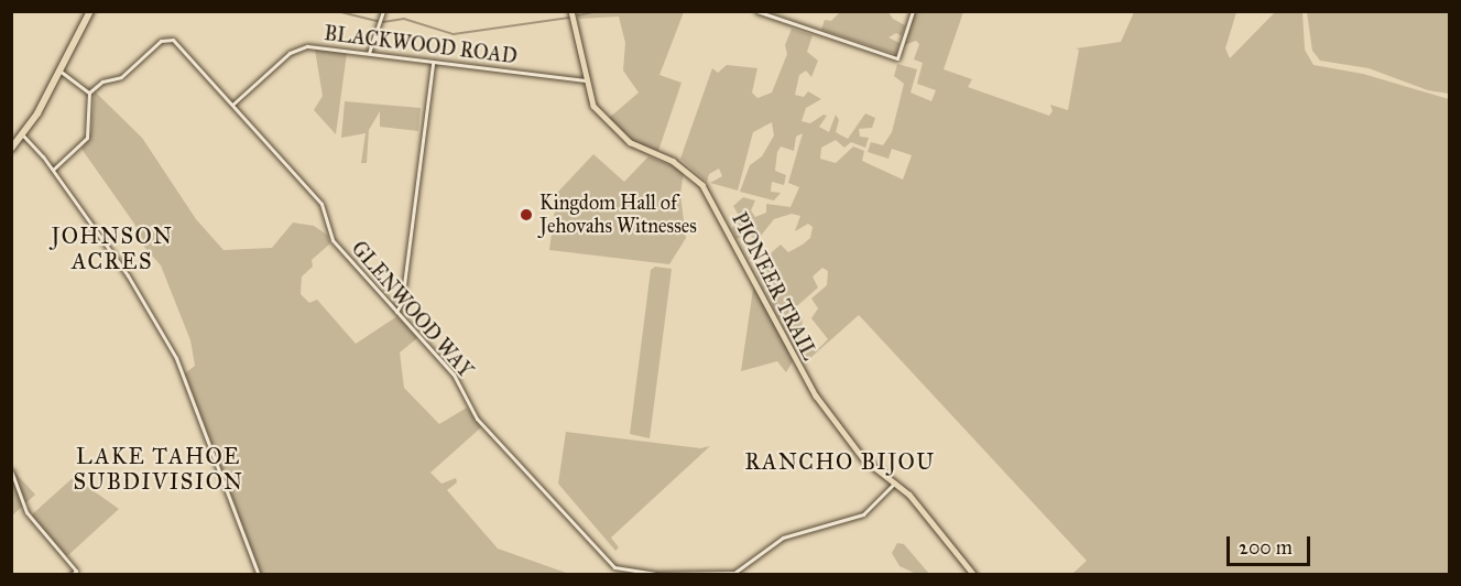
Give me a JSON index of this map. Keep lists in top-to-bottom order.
{
  "streets": {
    "main road": ["PIONEER TRAIL"],
    "street": ["BLACKWOOD ROAD", "GLENWOOD WAY"]
  },
  "crossings": [
    ["BLACKWOOD ROAD", "PIONEER TRAIL"],
    ["BLACKWOOD ROAD", "GLENWOOD WAY"],
    ["PIONEER TRAIL", "GLENWOOD WAY"]
  ],
  "districts": ["JOHNSON ACRES", "LAKE TAHOE SUBDIVISION", "RANCHO BIJOU"],
  "places": ["Kingdom Hall of Jehovahs Witnesses"],
  "scale_bar": "200 m"
}
